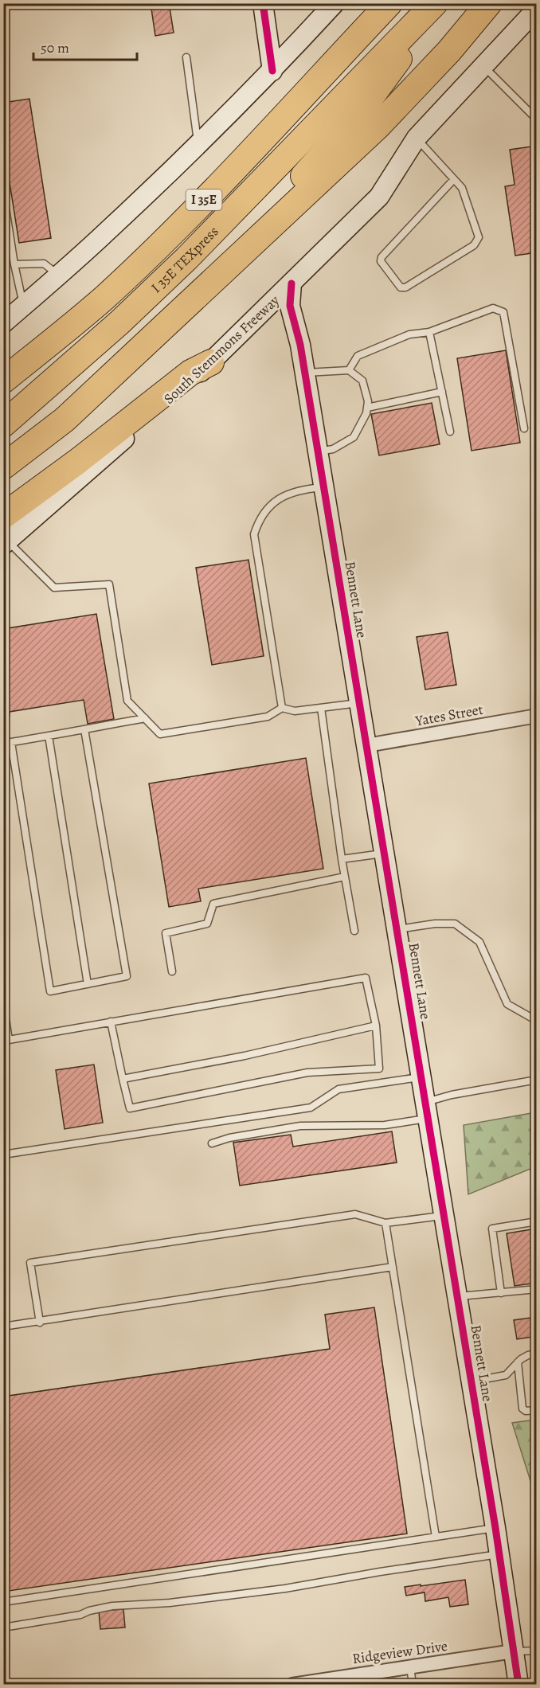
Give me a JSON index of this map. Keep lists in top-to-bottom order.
{
  "streets": {
    "highway": ["I 35E", "I 35E TEXpress"],
    "street": [
      "South Stemmons Freeway",
      "Bennett Lane",
      "Yates Street",
      "Ridgeview Drive"
    ]
  },
  "crossings": [
    ["South Stemmons Freeway", "Bennett Lane"],
    ["Bennett Lane", "Yates Street"],
    ["Bennett Lane", "Ridgeview Drive"]
  ],
  "scale_bar": "50 m"
}
